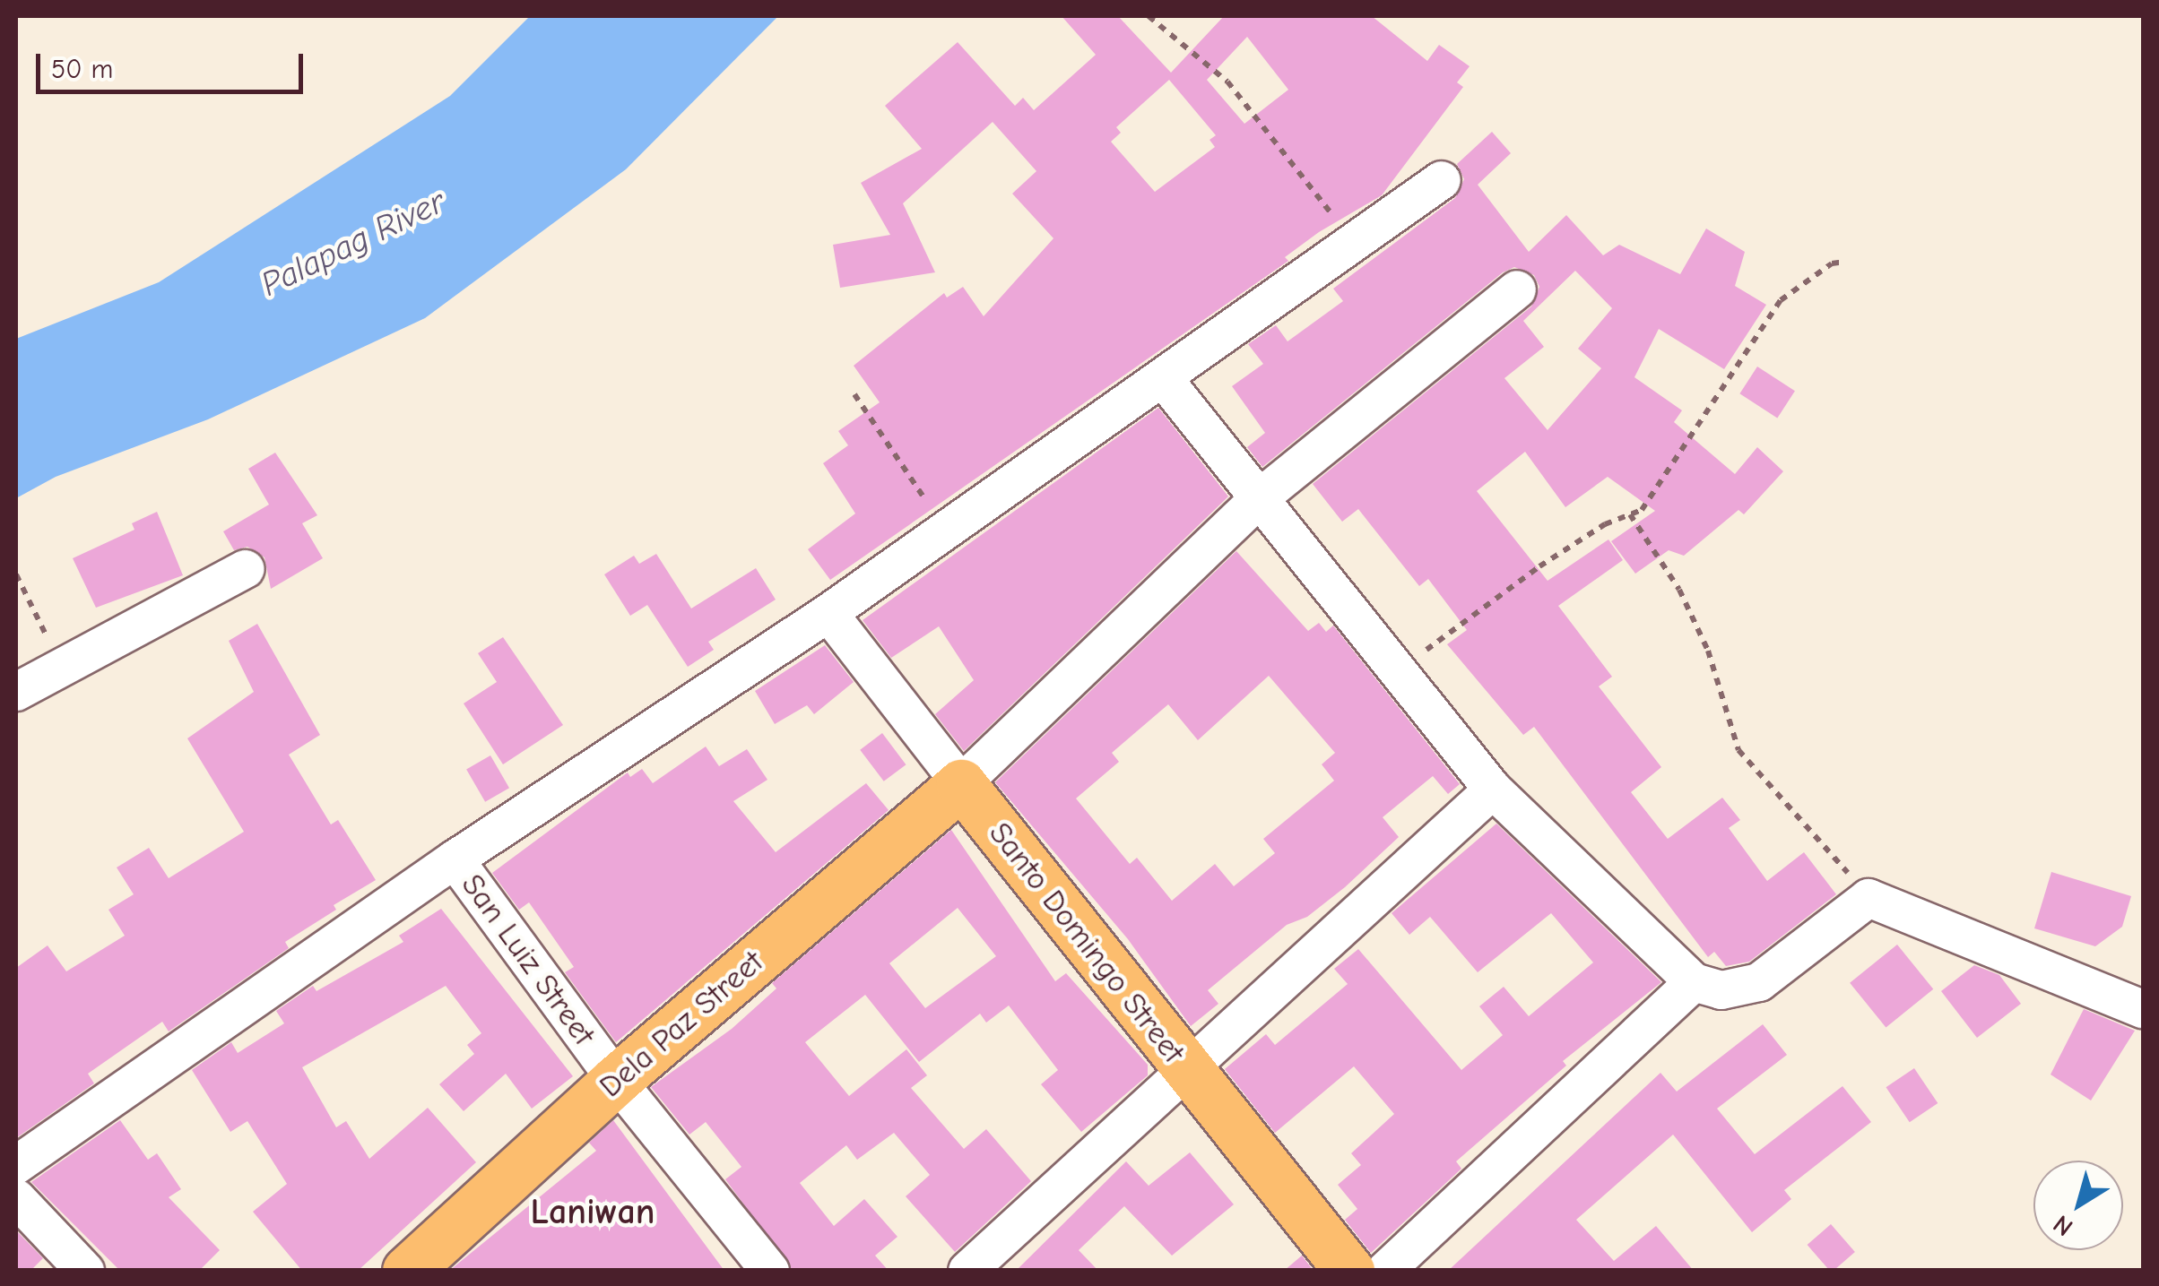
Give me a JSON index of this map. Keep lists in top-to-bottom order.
{
  "streets": {
    "main road": ["Santo Domingo Street", "Dela Paz Street"],
    "street": ["San Luiz Street"]
  },
  "crossings": [
    ["Santo Domingo Street", "Dela Paz Street"],
    ["San Luiz Street", "Dela Paz Street"]
  ],
  "districts": ["Laniwan"],
  "water": ["Palapag River"],
  "scale_bar": "50 m",
  "north": "bottom left"
}
